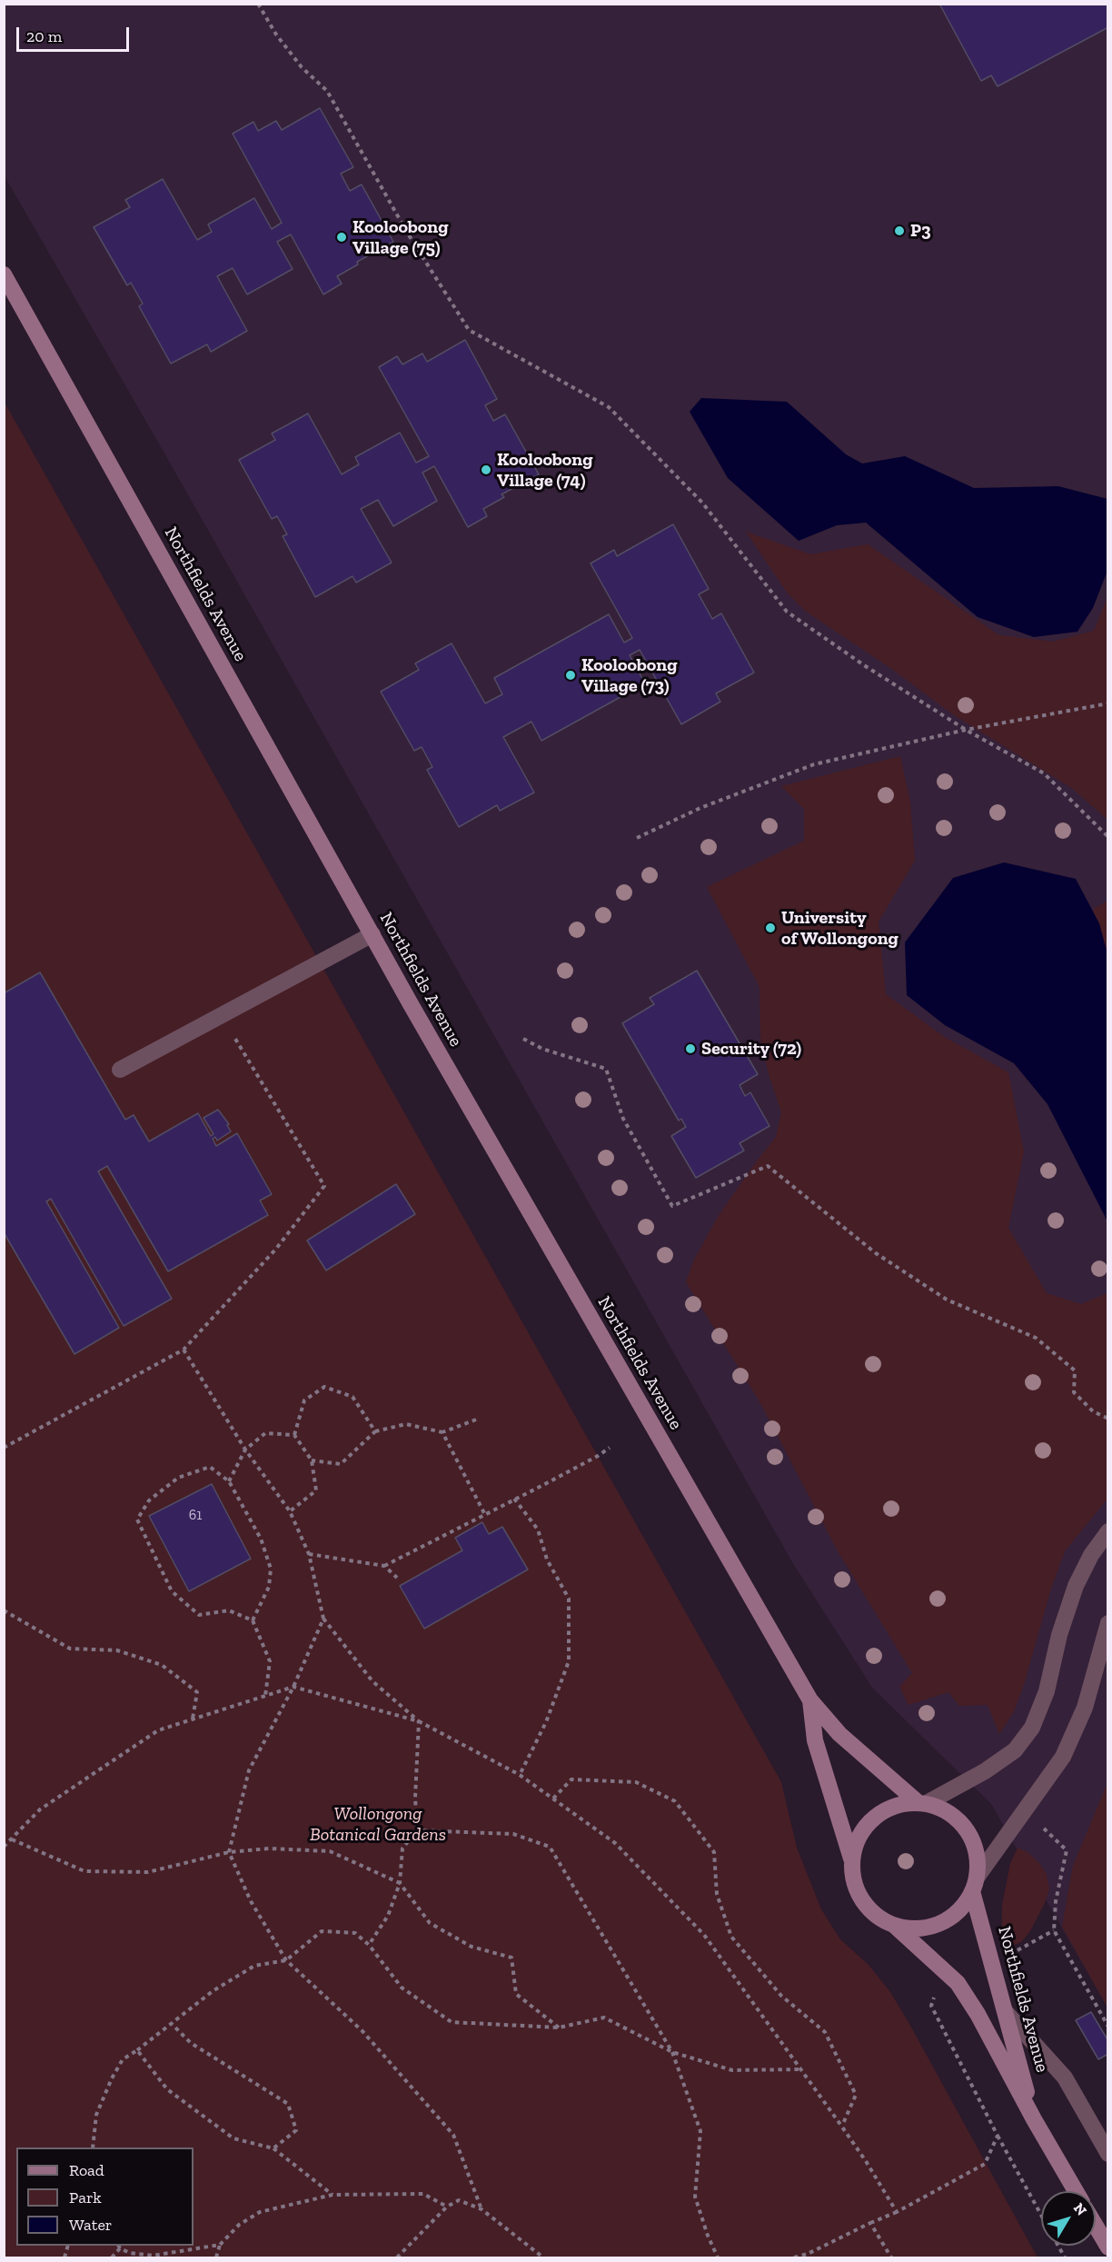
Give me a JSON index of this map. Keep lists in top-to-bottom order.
{
  "streets": {
    "main road": ["Northfields Avenue"]
  },
  "parks": ["Wollongong Botanical Gardens"],
  "places": [
    "P3",
    "Kooloobong Village (75)",
    "Kooloobong Village (74)",
    "Kooloobong Village (73)",
    "University of Wollongong",
    "Security (72)"
  ],
  "house_numbers": ["61"],
  "legend": ["Road", "Park", "Water"],
  "scale_bar": "20 m",
  "north": "top right"
}
